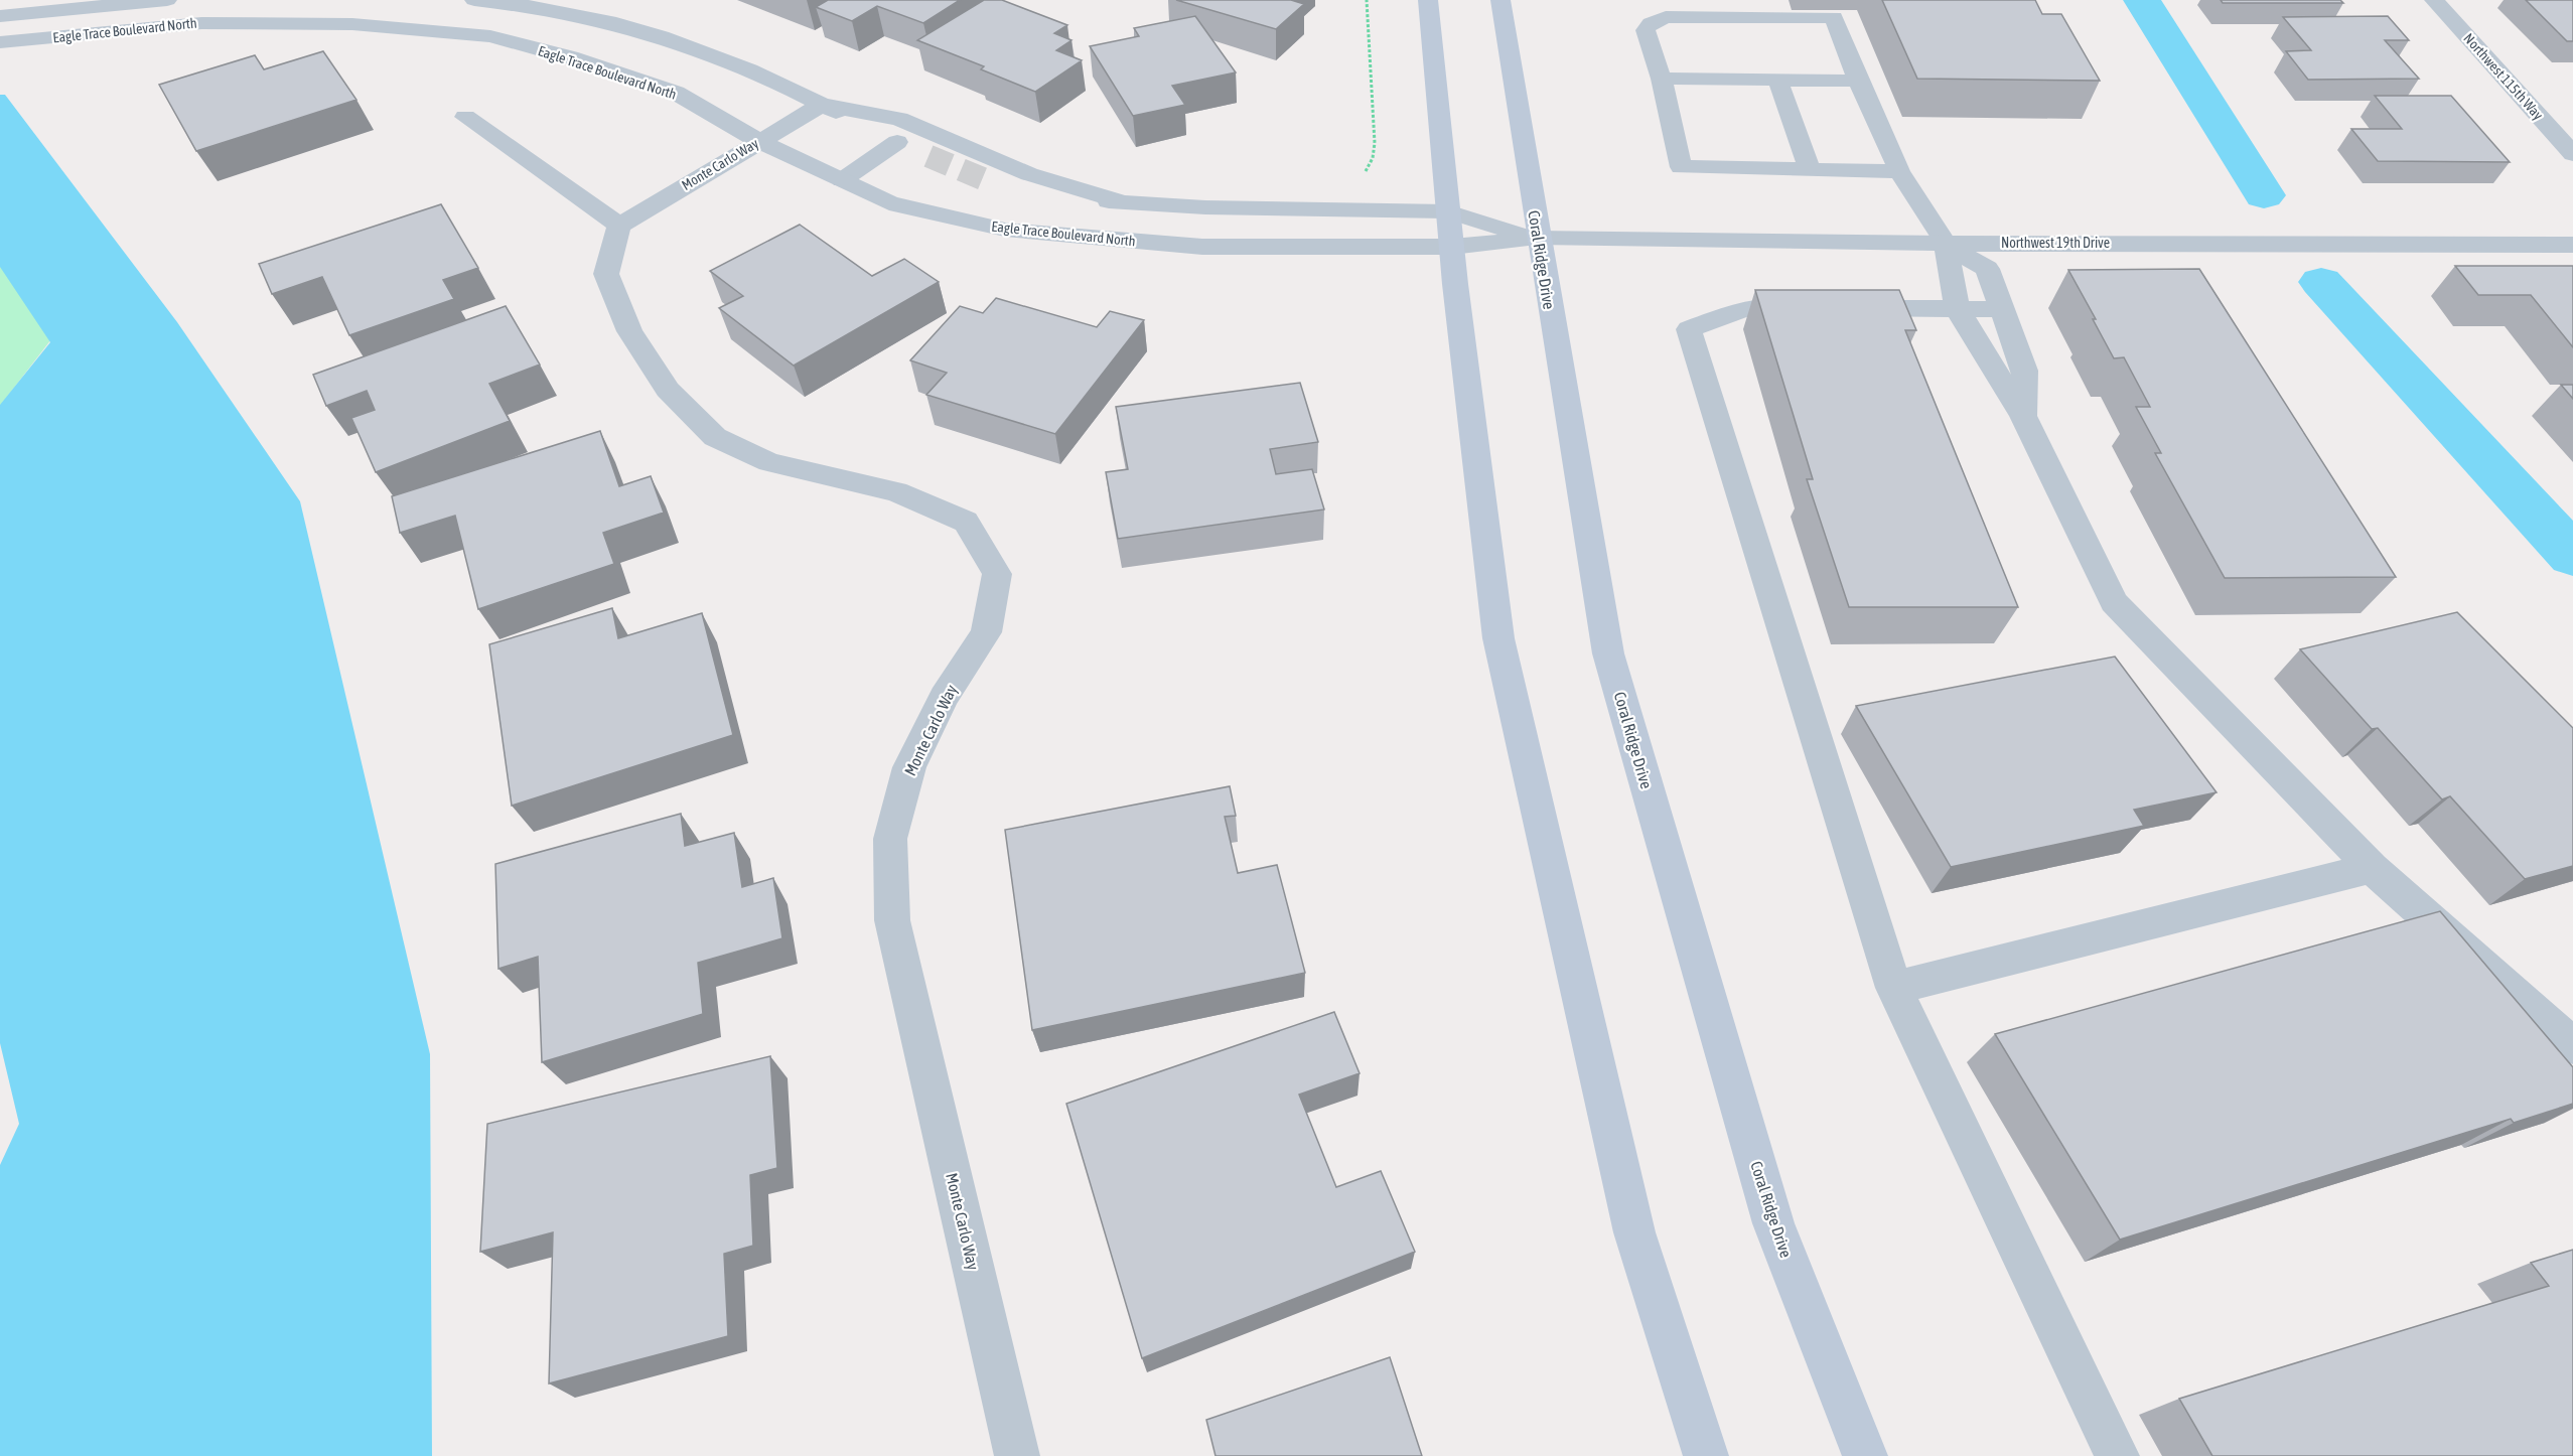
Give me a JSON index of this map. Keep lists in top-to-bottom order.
{
  "streets": {
    "main road": ["Coral Ridge Drive"],
    "street": [
      "Eagle Trace Boulevard North",
      "Northwest 115th Way",
      "Monte Carlo Way",
      "Northwest 19th Drive"
    ]
  },
  "crossings": [
    ["Eagle Trace Boulevard North", "Monte Carlo Way"],
    ["Eagle Trace Boulevard North", "Northwest 19th Drive"],
    ["Eagle Trace Boulevard North", "Coral Ridge Drive"],
    ["Northwest 19th Drive", "Coral Ridge Drive"]
  ]
}
